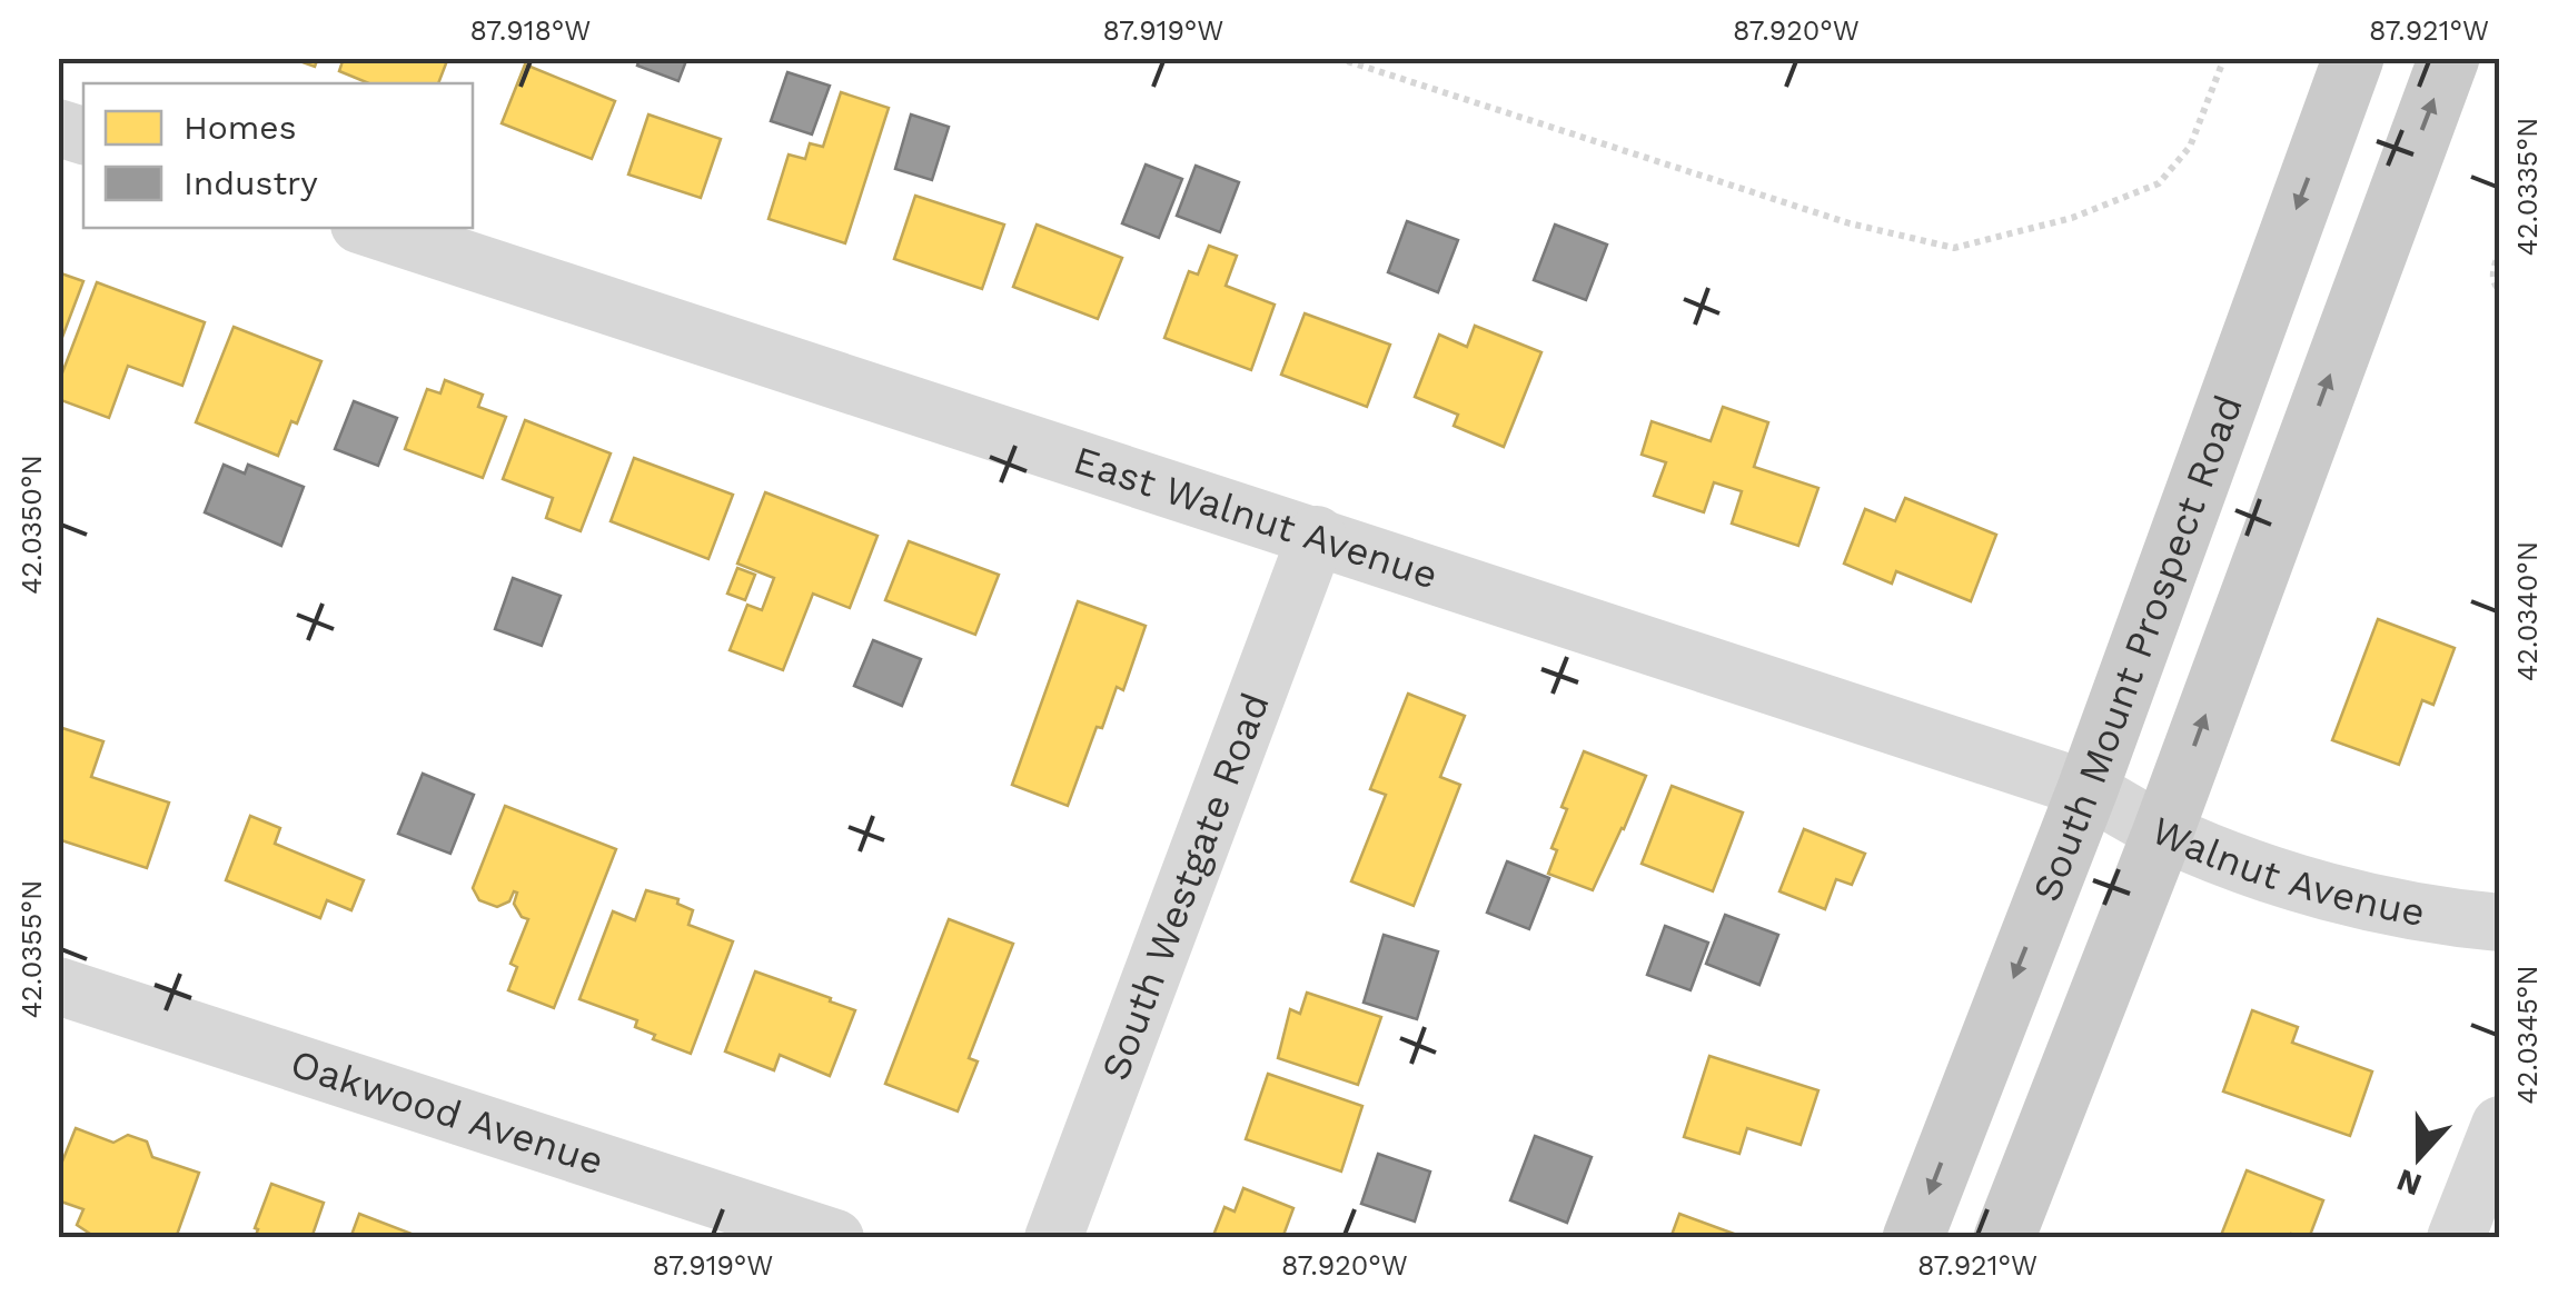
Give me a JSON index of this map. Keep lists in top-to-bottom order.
{
  "streets": {
    "main road": ["South Mount Prospect Road"],
    "street": [
      "East Walnut Avenue",
      "Walnut Avenue",
      "South Westgate Road",
      "Oakwood Avenue"
    ]
  },
  "crossings": [
    ["East Walnut Avenue", "South Mount Prospect Road"],
    ["East Walnut Avenue", "Walnut Avenue"],
    ["East Walnut Avenue", "South Westgate Road"],
    ["South Mount Prospect Road", "Walnut Avenue"]
  ],
  "legend": ["Homes", "Industry"],
  "north": "bottom",
  "coordinates": [
    "87.918°W",
    "87.919°W",
    "87.920°W",
    "87.921°W",
    "42.0335°N",
    "42.0350°N",
    "42.0340°N",
    "42.0355°N",
    "42.0345°N"
  ]
}
